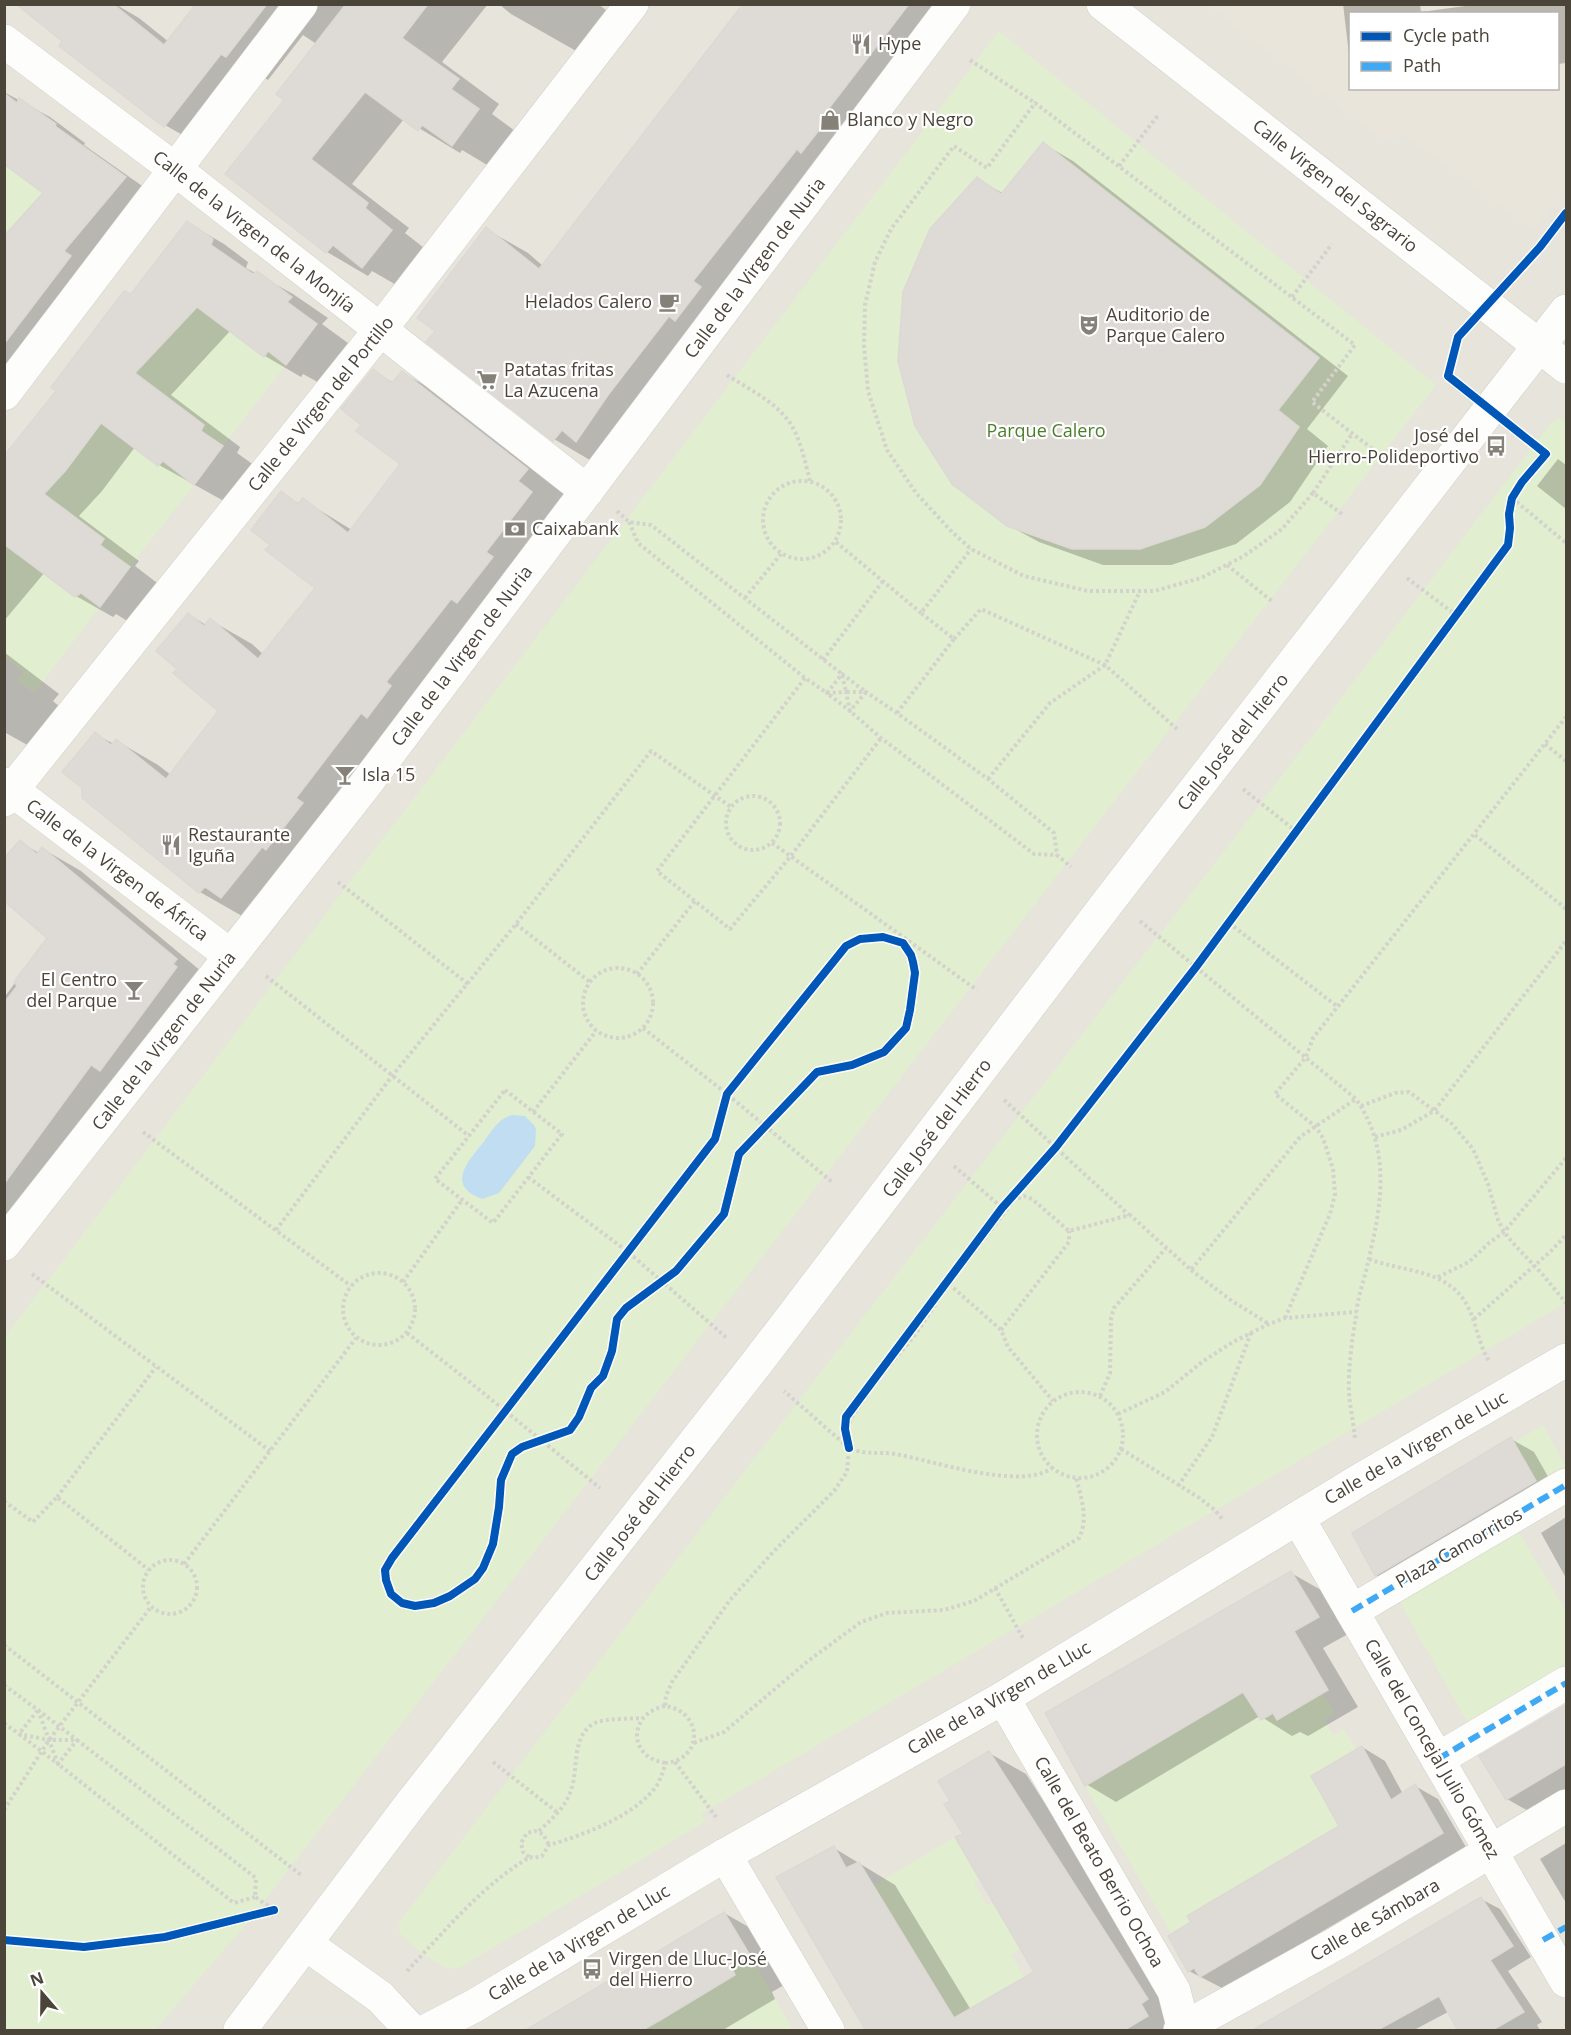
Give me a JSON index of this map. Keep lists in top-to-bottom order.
{
  "streets": {
    "street": [
      "Calle Virgen del Sagrario",
      "Calle de la Virgen de la Monjía",
      "Calle de la Virgen de Nuria",
      "Calle de Virgen del Portillo",
      "Calle José del Hierro",
      "Calle de la Virgen de África",
      "Calle de la Virgen de Lluc",
      "Plaza Camorritos",
      "Calle del Concejal Julio Gómez",
      "Calle del Beato Berrio Ochoa",
      "Calle de Sámbara"
    ]
  },
  "crossings": [
    ["Calle Virgen del Sagrario", "Calle José del Hierro"],
    ["Calle de la Virgen de la Monjía", "Calle de la Virgen de Nuria"],
    ["Calle de la Virgen de la Monjía", "Calle de Virgen del Portillo"],
    ["Calle de la Virgen de Nuria", "Calle de la Virgen de África"],
    ["Calle de Virgen del Portillo", "Calle de la Virgen de África"],
    ["Calle de la Virgen de Lluc", "Calle del Concejal Julio Gómez"],
    ["Calle de la Virgen de Lluc", "Calle del Beato Berrio Ochoa"],
    ["Plaza Camorritos", "Calle del Concejal Julio Gómez"],
    ["Calle del Concejal Julio Gómez", "Calle de Sámbara"],
    ["Calle del Beato Berrio Ochoa", "Calle de Sámbara"]
  ],
  "parks": ["Parque Calero"],
  "places": {
    "restaurant": ["Hype", "Restaurante Iguña"],
    "shop": ["Blanco y Negro"],
    "cafe": ["Helados Calero"],
    "theatre": ["Auditorio de Parque Calero"],
    "supermarket": ["Patatas fritas La Azucena"],
    "bus stop": ["José del Hierro-Polideportivo", "Virgen de Lluc-José del Hierro"],
    "bank": ["Caixabank"],
    "bar": ["Isla 15", "El Centro del Parque"]
  },
  "legend": ["Cycle path", "Path"],
  "north": "top"
}
